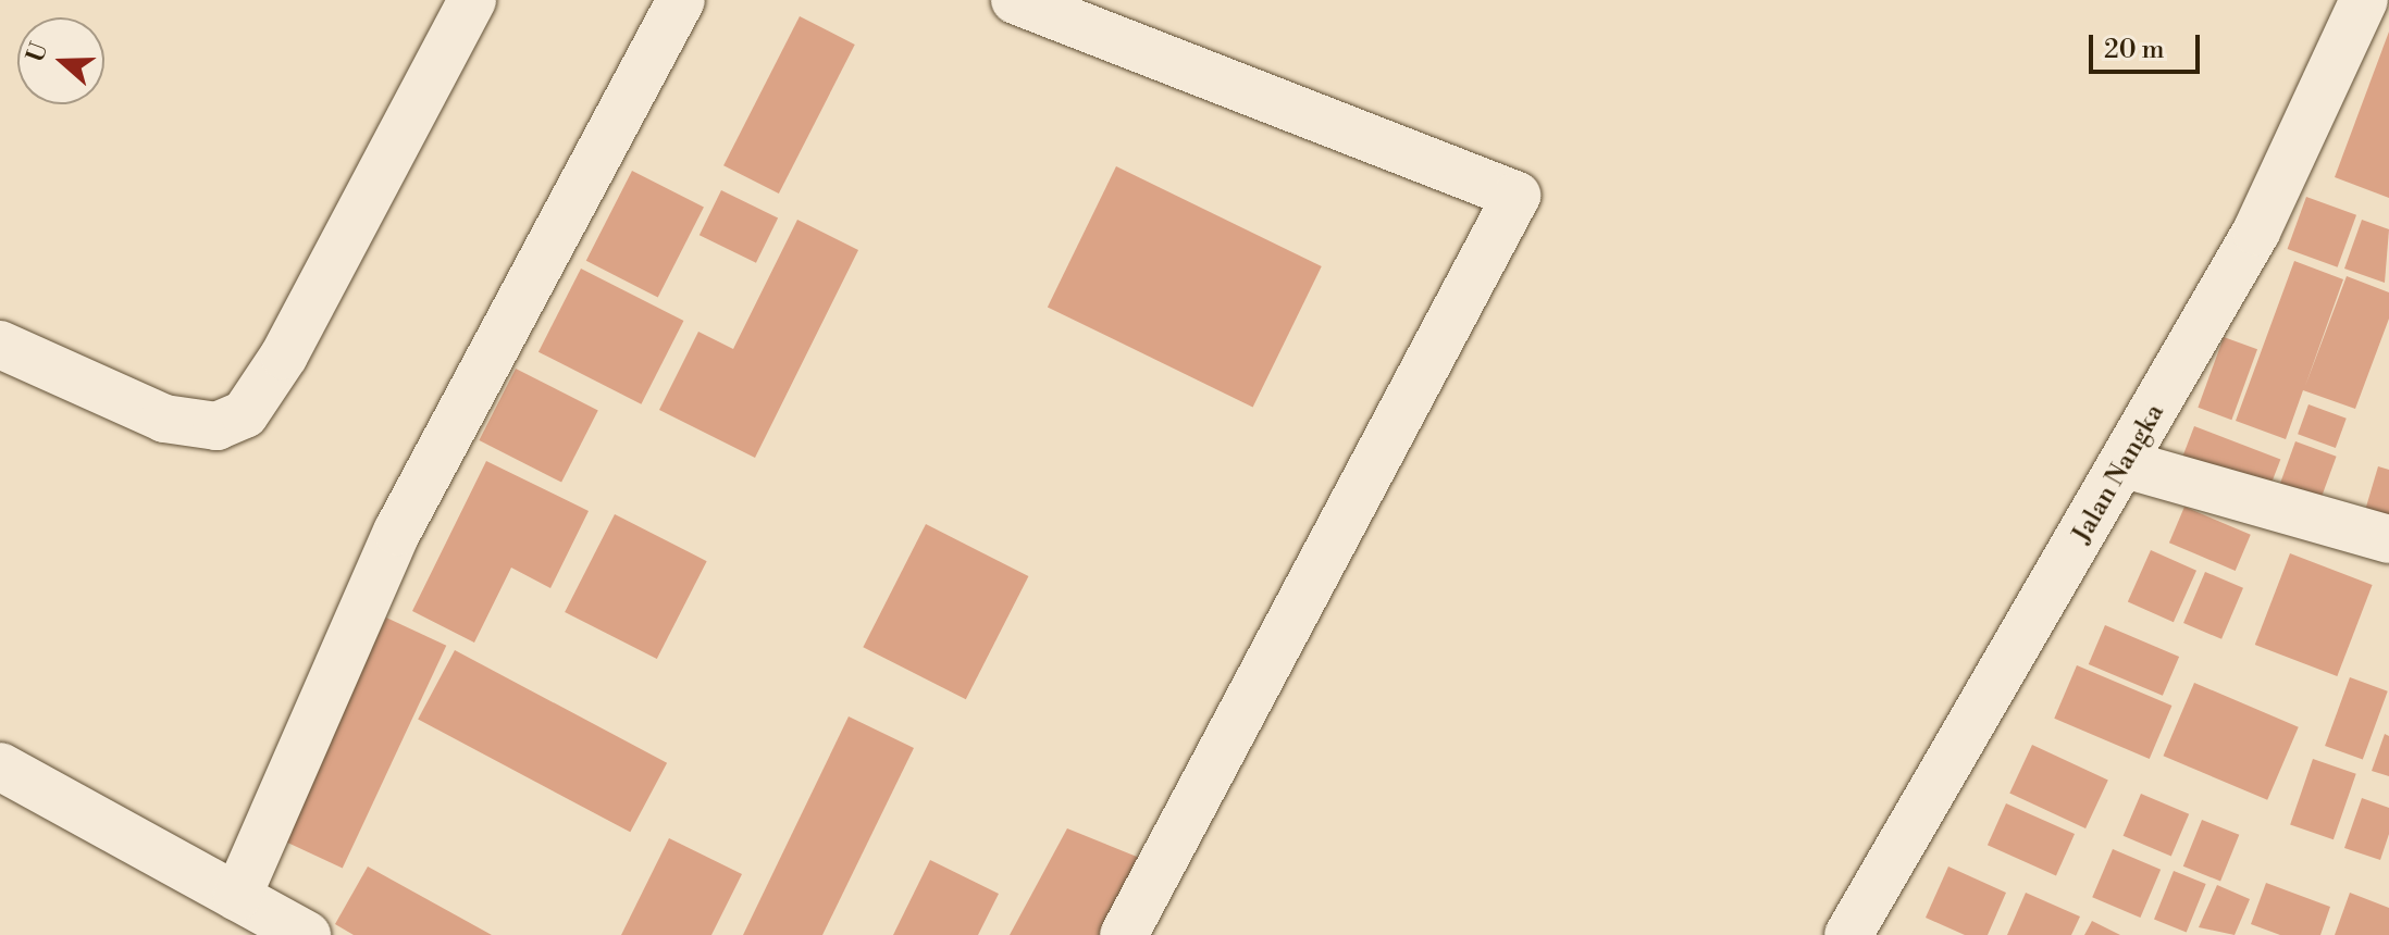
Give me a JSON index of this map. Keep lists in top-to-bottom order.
{
  "streets": {
    "street": ["Jalan Nangka"]
  },
  "scale_bar": "20 m",
  "north": "left"
}
